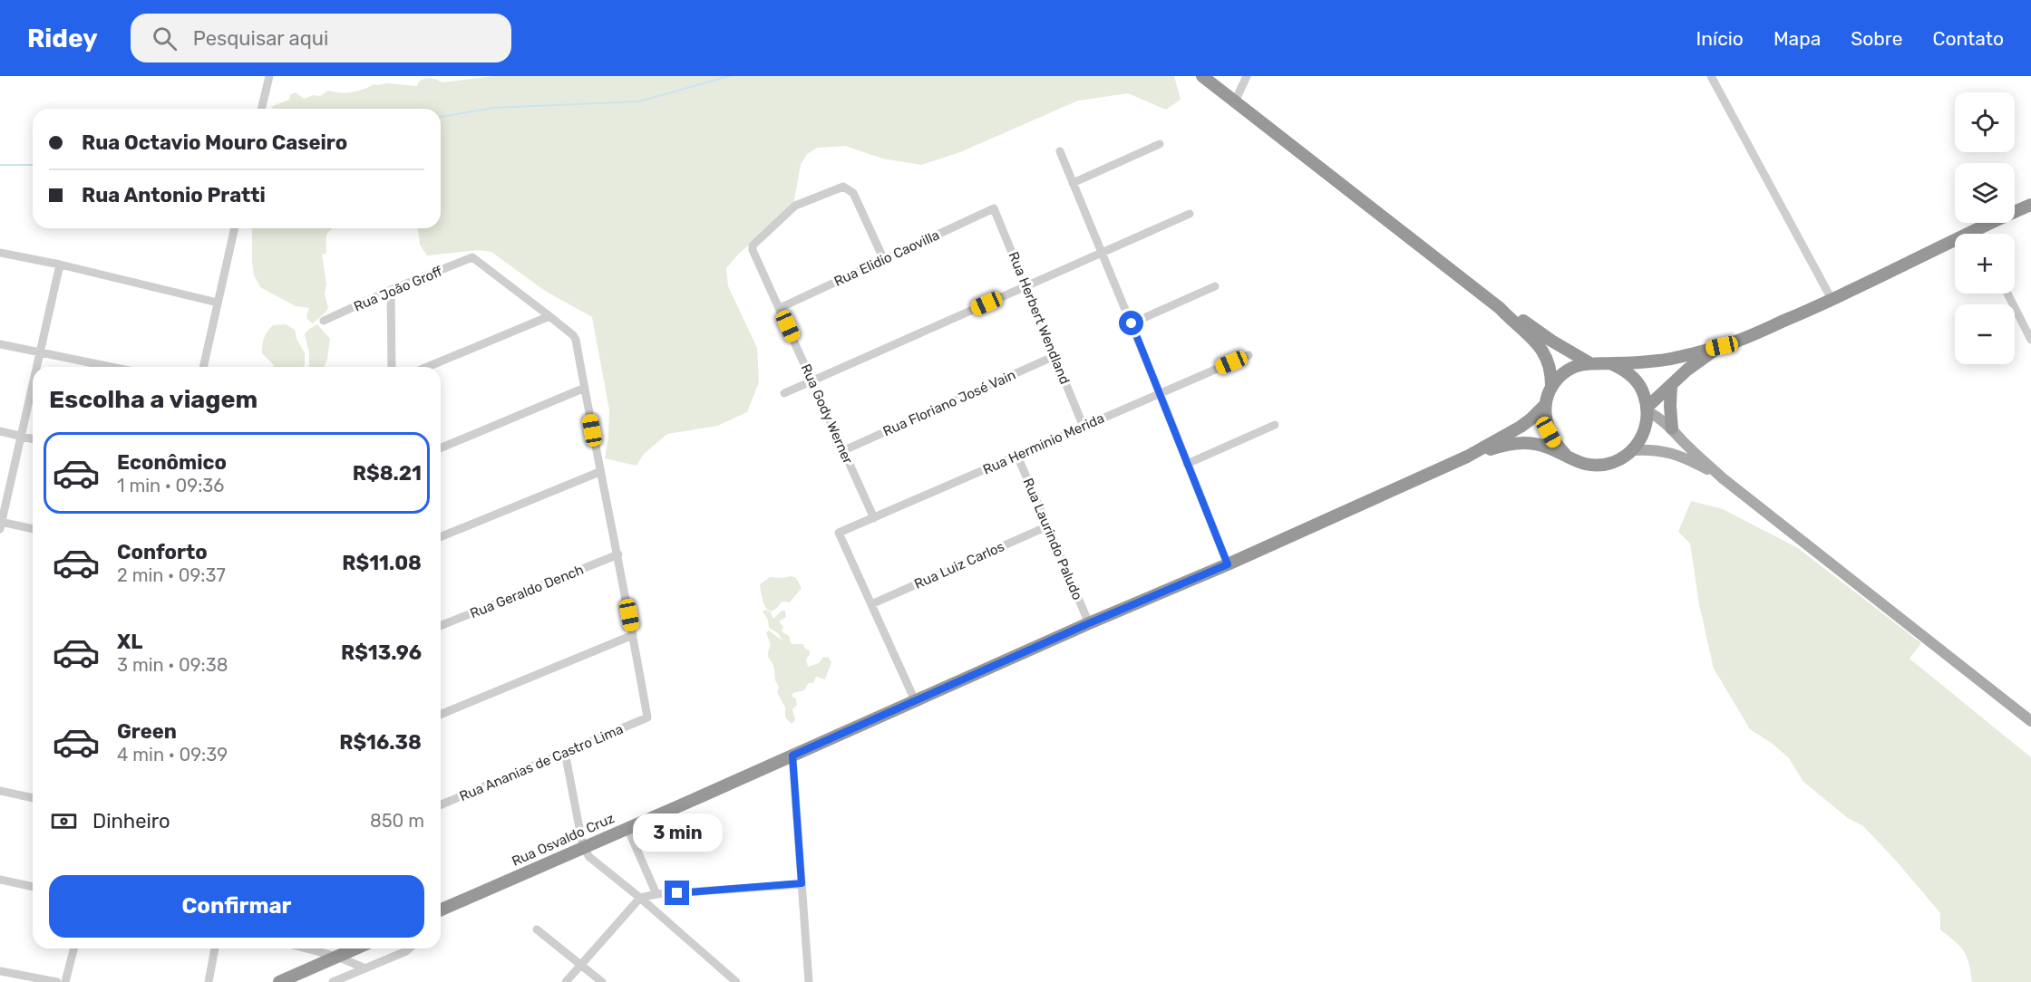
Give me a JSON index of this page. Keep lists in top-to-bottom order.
{
  "streets": {
    "highway": ["Rua Osvaldo Cruz"],
    "street": [
      "Rua Elidio Caovilla",
      "Rua João Groff",
      "Rua Herbert Wendland",
      "Rua Floriano José Vain",
      "Rua Gody Werner",
      "Rua Herminio Merida",
      "Rua Laurindo Paludo",
      "Rua Luiz Carlos",
      "Rua Geraldo Dench",
      "Rua Ananias de Castro Lima"
    ]
  },
  "crossings": [
    ["Rua Elidio Caovilla", "Rua Herbert Wendland"],
    ["Rua Elidio Caovilla", "Rua Gody Werner"],
    ["Rua Herbert Wendland", "Rua Floriano José Vain"],
    ["Rua Herbert Wendland", "Rua Herminio Merida"],
    ["Rua Floriano José Vain", "Rua Gody Werner"],
    ["Rua Gody Werner", "Rua Herminio Merida"],
    ["Rua Herminio Merida", "Rua Laurindo Paludo"],
    ["Rua Herminio Merida", "Rua Luiz Carlos"],
    ["Rua Laurindo Paludo", "Rua Luiz Carlos"],
    ["Rua Laurindo Paludo", "Rua Osvaldo Cruz"]
  ],
  "page": {
    "header": "Ridey",
    "search": "Pesquisar aqui",
    "nav": [
      "Início",
      "Mapa",
      "Sobre",
      "Contato"
    ],
    "map_buttons": ["+", "−"],
    "banner": ["Rua Octavio Mouro Caseiro", "Rua Antonio Pratti"],
    "heading": "Escolha a viagem",
    "list": [
      {
        "name": "Econômico",
        "note": "1 min · 09:36",
        "value": "R$8.21"
      },
      {
        "name": "Conforto",
        "note": "2 min · 09:37",
        "value": "R$11.08"
      },
      {
        "name": "XL",
        "note": "3 min · 09:38",
        "value": "R$13.96"
      },
      {
        "name": "Green",
        "note": "4 min · 09:39",
        "value": "R$16.38"
      }
    ],
    "pay": ["Dinheiro", "850 m"],
    "bubble": "3 min",
    "buttons": "Confirmar"
  }
}
